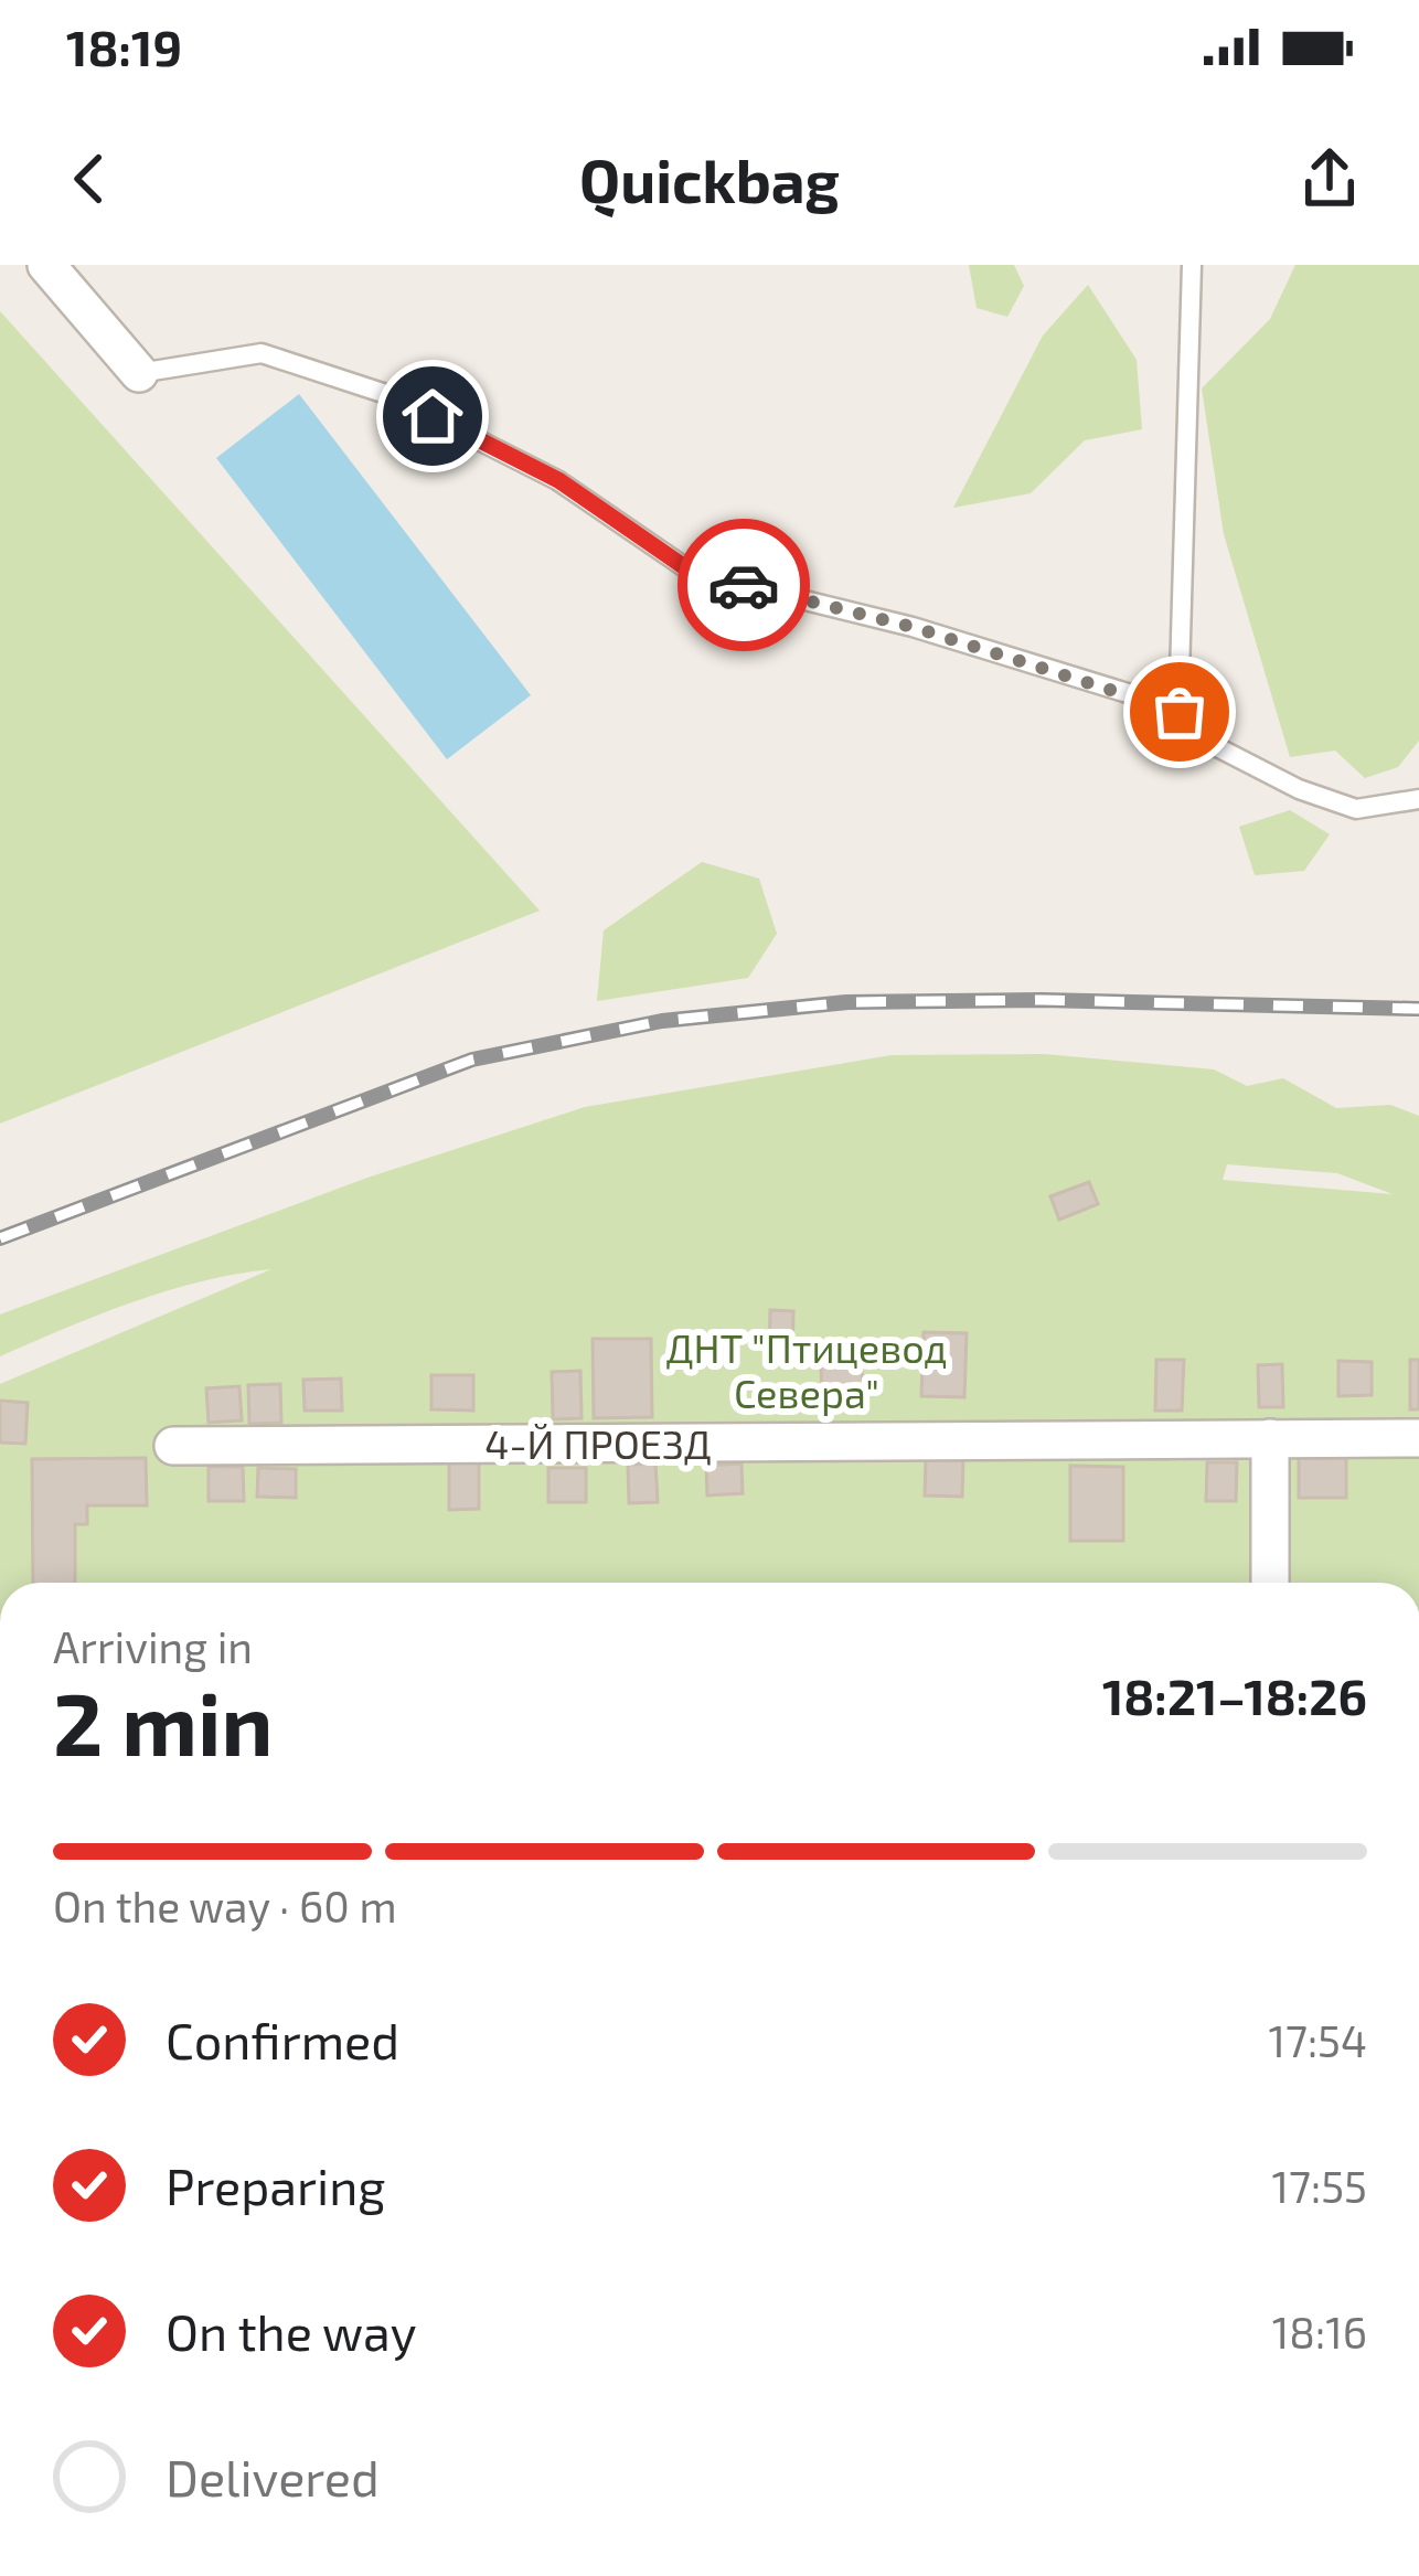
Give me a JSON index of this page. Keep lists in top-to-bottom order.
{
  "streets": {
    "street": ["4-Й ПРОЕЗД"]
  },
  "parks": ["ДНТ \"Птицевод Севера\""],
  "page": {
    "status": "18:19",
    "header": "Quickbag",
    "heading": ["2 min", "Arriving in", "18:21–18:26"],
    "bar": "On the way · 60 m",
    "list": [
      ["Confirmed", "17:54"],
      ["Preparing", "17:55"],
      ["On the way", "18:16"],
      "Delivered"
    ]
  }
}
